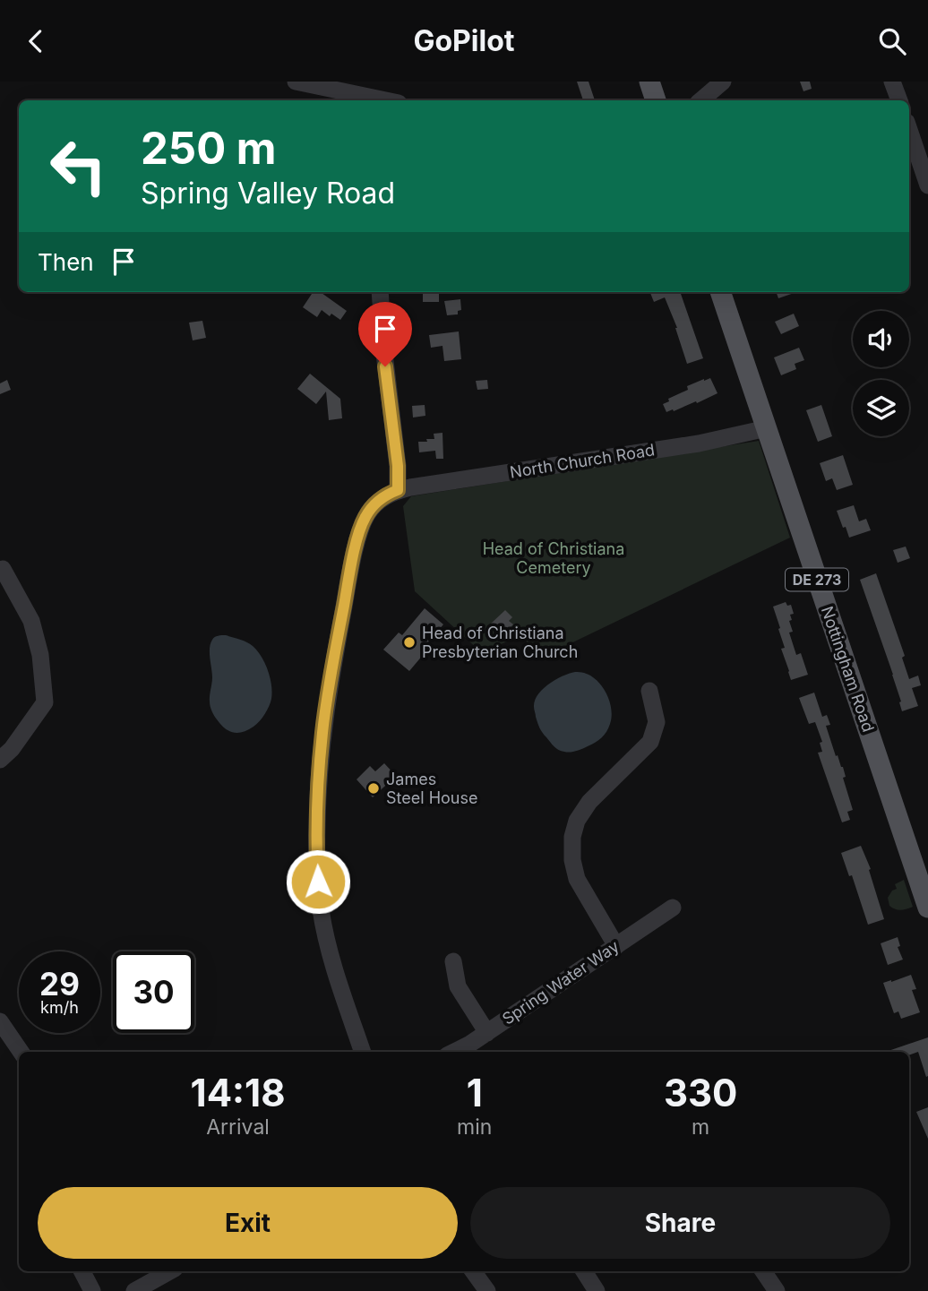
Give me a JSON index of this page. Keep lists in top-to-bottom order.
{
  "streets": {
    "main road": ["DE 273", "Nottingham Road"],
    "street": ["North Church Road", "Spring Water Way"]
  },
  "crossings": [
    ["North Church Road", "Nottingham Road"]
  ],
  "parks": ["Head of Christiana Cemetery"],
  "places": ["Head of Christiana Presbyterian Church", "James Steel House"],
  "page": {
    "header": "GoPilot",
    "turn": ["250 m", "Spring Valley Road"],
    "then": "Then",
    "speed": "29 km/h",
    "limit": "30",
    "eta": [
      "14:18",
      "Arrival",
      "1",
      "min",
      "330",
      "m"
    ],
    "buttons": ["Exit", "Share"]
  }
}
